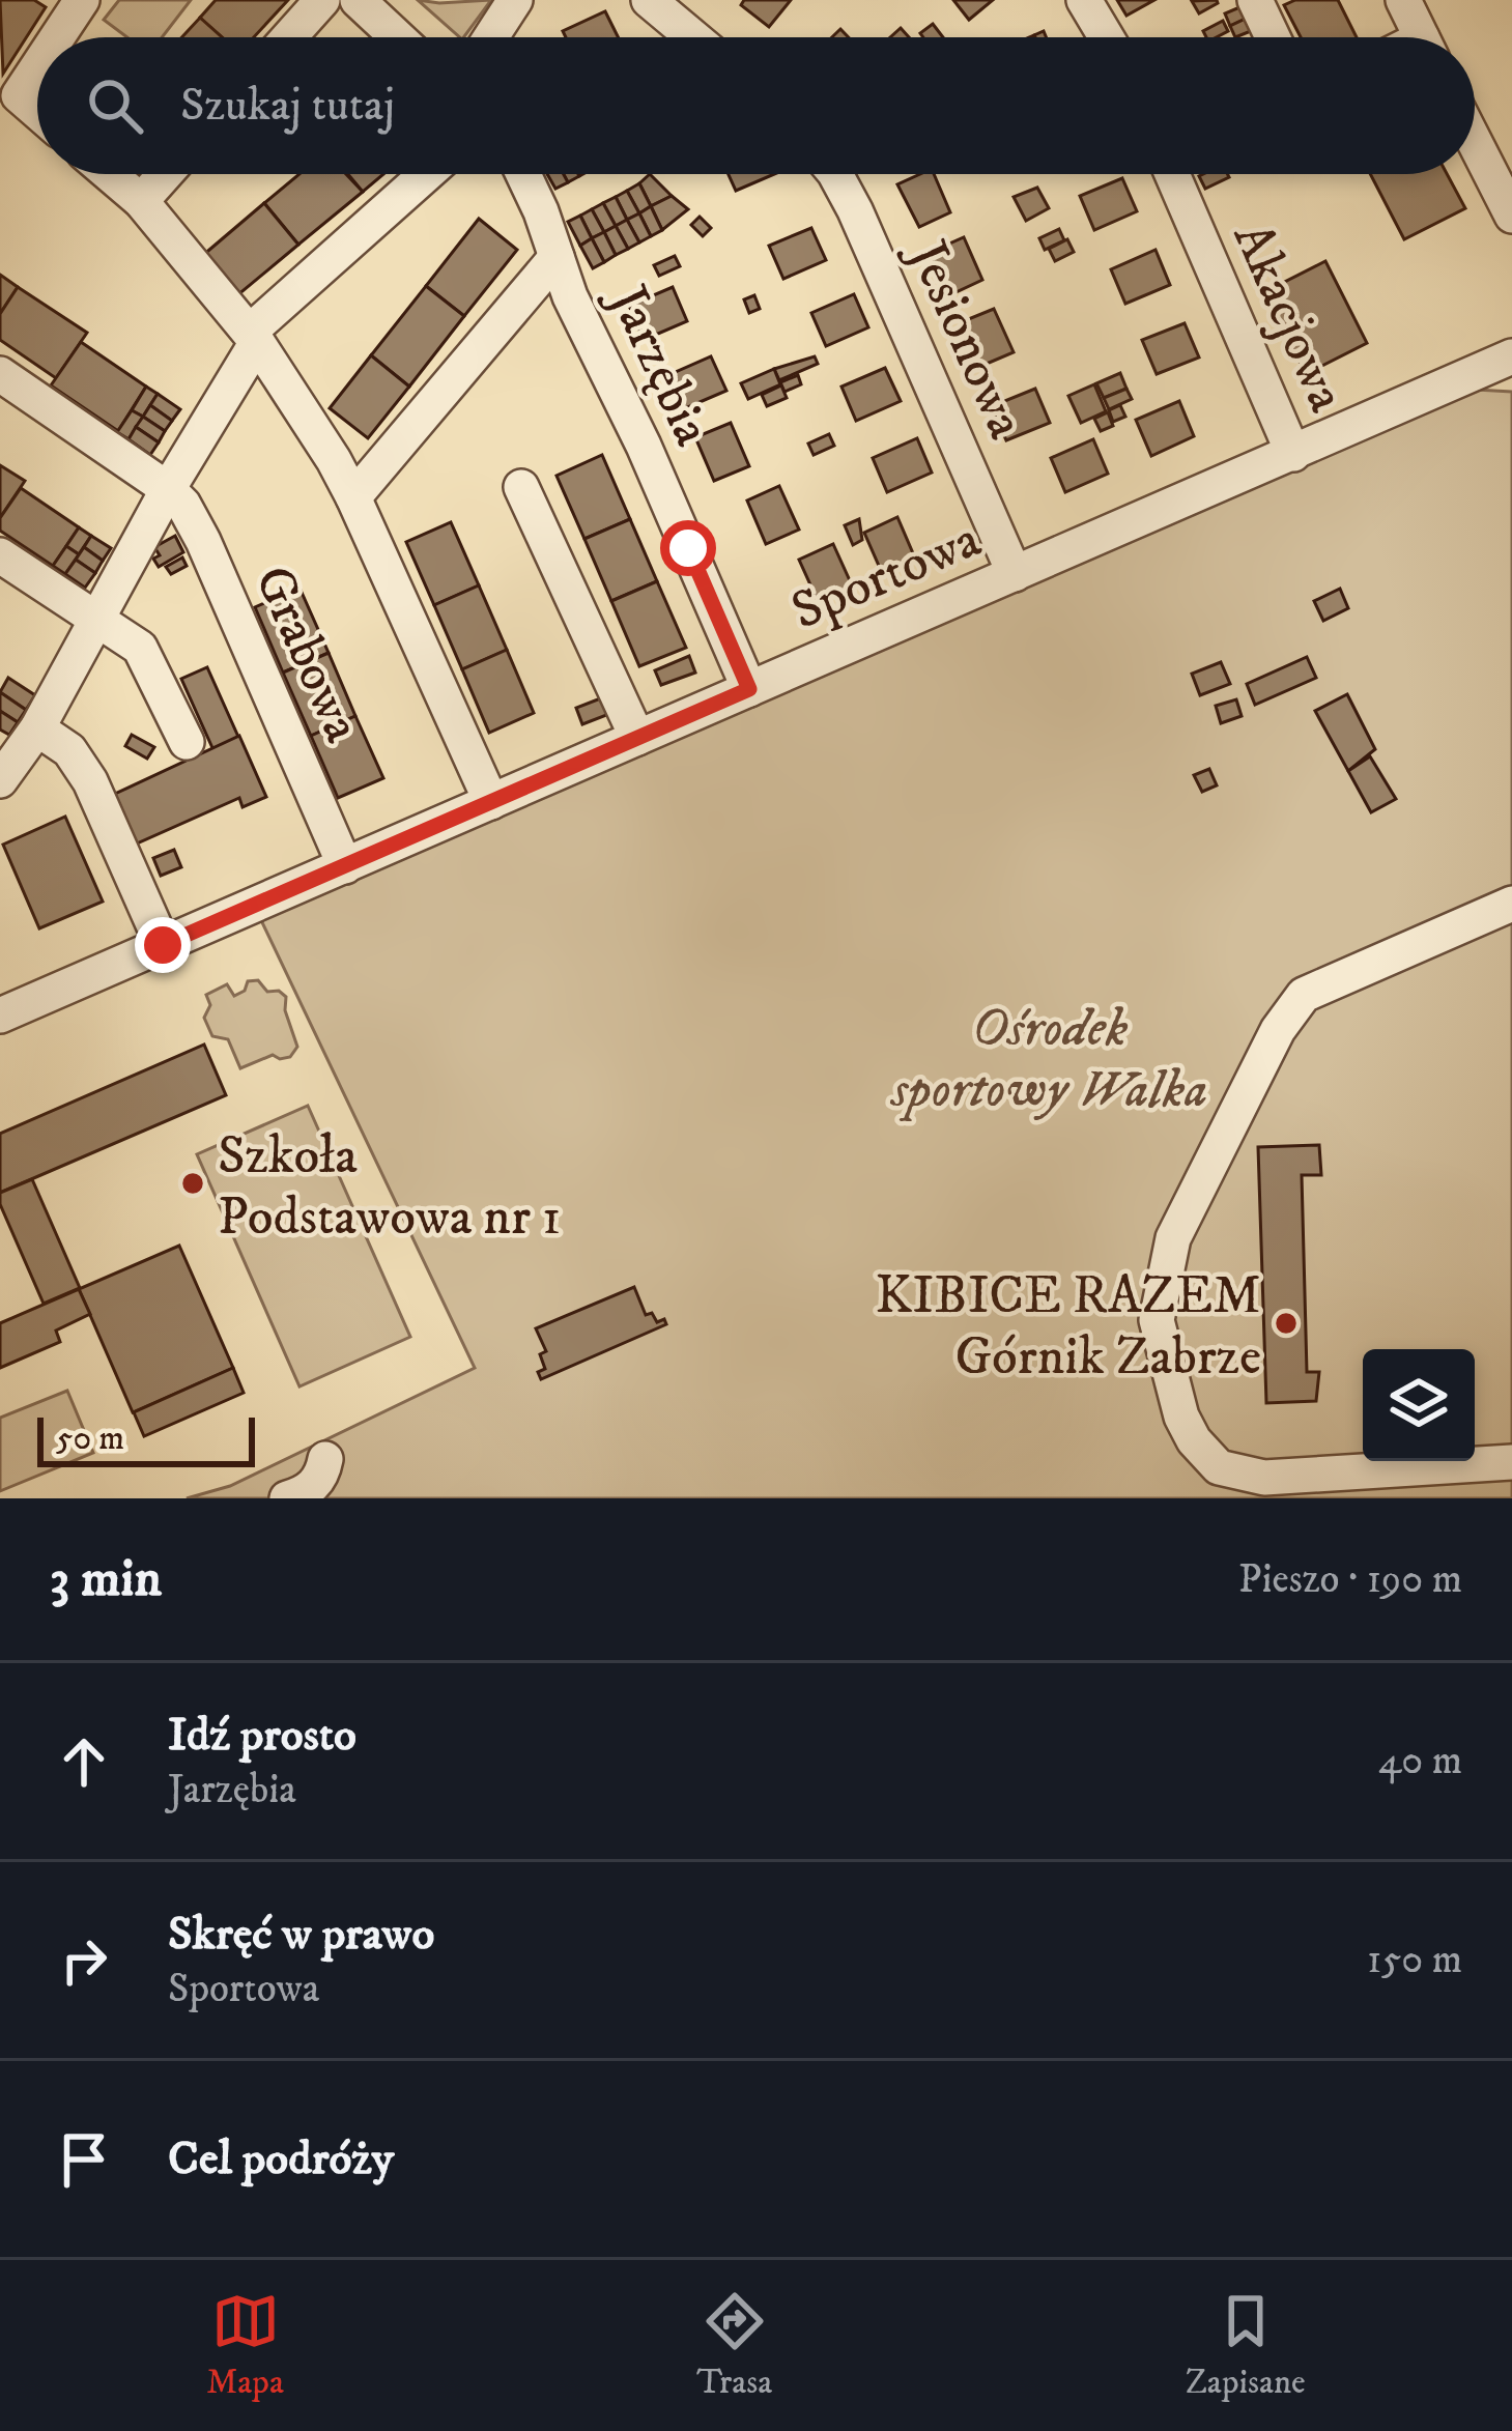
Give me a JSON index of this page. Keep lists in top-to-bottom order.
{
  "streets": {
    "street": [
      "Akacjowa",
      "Jesionowa",
      "Jarzębia",
      "Sportowa",
      "Grabowa"
    ]
  },
  "crossings": [
    ["Akacjowa", "Sportowa"],
    ["Jesionowa", "Sportowa"],
    ["Jarzębia", "Sportowa"],
    ["Jarzębia", "Grabowa"],
    ["Sportowa", "Grabowa"]
  ],
  "parks": ["Ośrodek sportowy Walka"],
  "places": ["Szkoła Podstawowa nr 1", "KIBICE RAZEM Górnik Zabrze"],
  "scale_bar": "50 m",
  "page": {
    "search": "Szukaj tutaj",
    "scale": "50 m",
    "heading": ["3 min", "Pieszo · 190 m"],
    "list": [
      ["Idź prosto", "Jarzębia", "40 m"],
      ["Skręć w prawo", "Sportowa", "150 m"],
      "Cel podróży"
    ],
    "nav": ["Mapa", "Trasa", "Zapisane"]
  }
}
